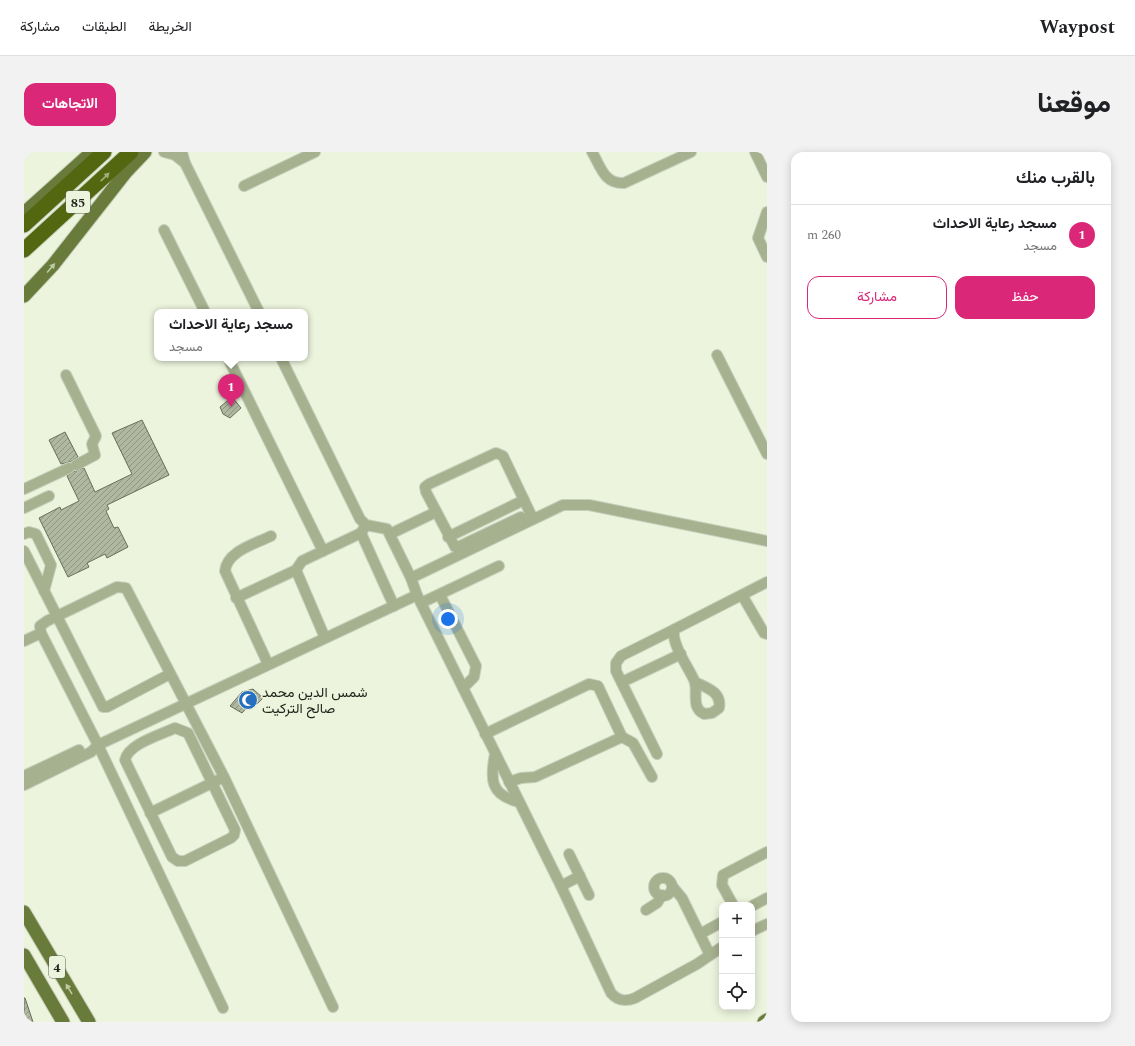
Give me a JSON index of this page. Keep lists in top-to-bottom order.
{
  "streets": {
    "highway": ["85"],
    "main road": ["4"]
  },
  "places": {
    "mosque": ["شمس الدين محمد صالح التركيت"]
  },
  "page": {
    "header": "Waypost",
    "nav": ["الخريطة", "الطبقات", "مشاركة"],
    "title": "موقعنا",
    "buttons": [
      "الاتجاهات",
      ["حفظ", "مشاركة"]
    ],
    "heading": "بالقرب منك",
    "list": [
      {
        "mark": "1",
        "name": "مسجد رعاية الاحداث",
        "note": "مسجد",
        "value": "260 m"
      }
    ],
    "popup": ["مسجد رعاية الاحداث", "مسجد"],
    "pins": "1",
    "map_buttons": ["+", "−"]
  }
}
